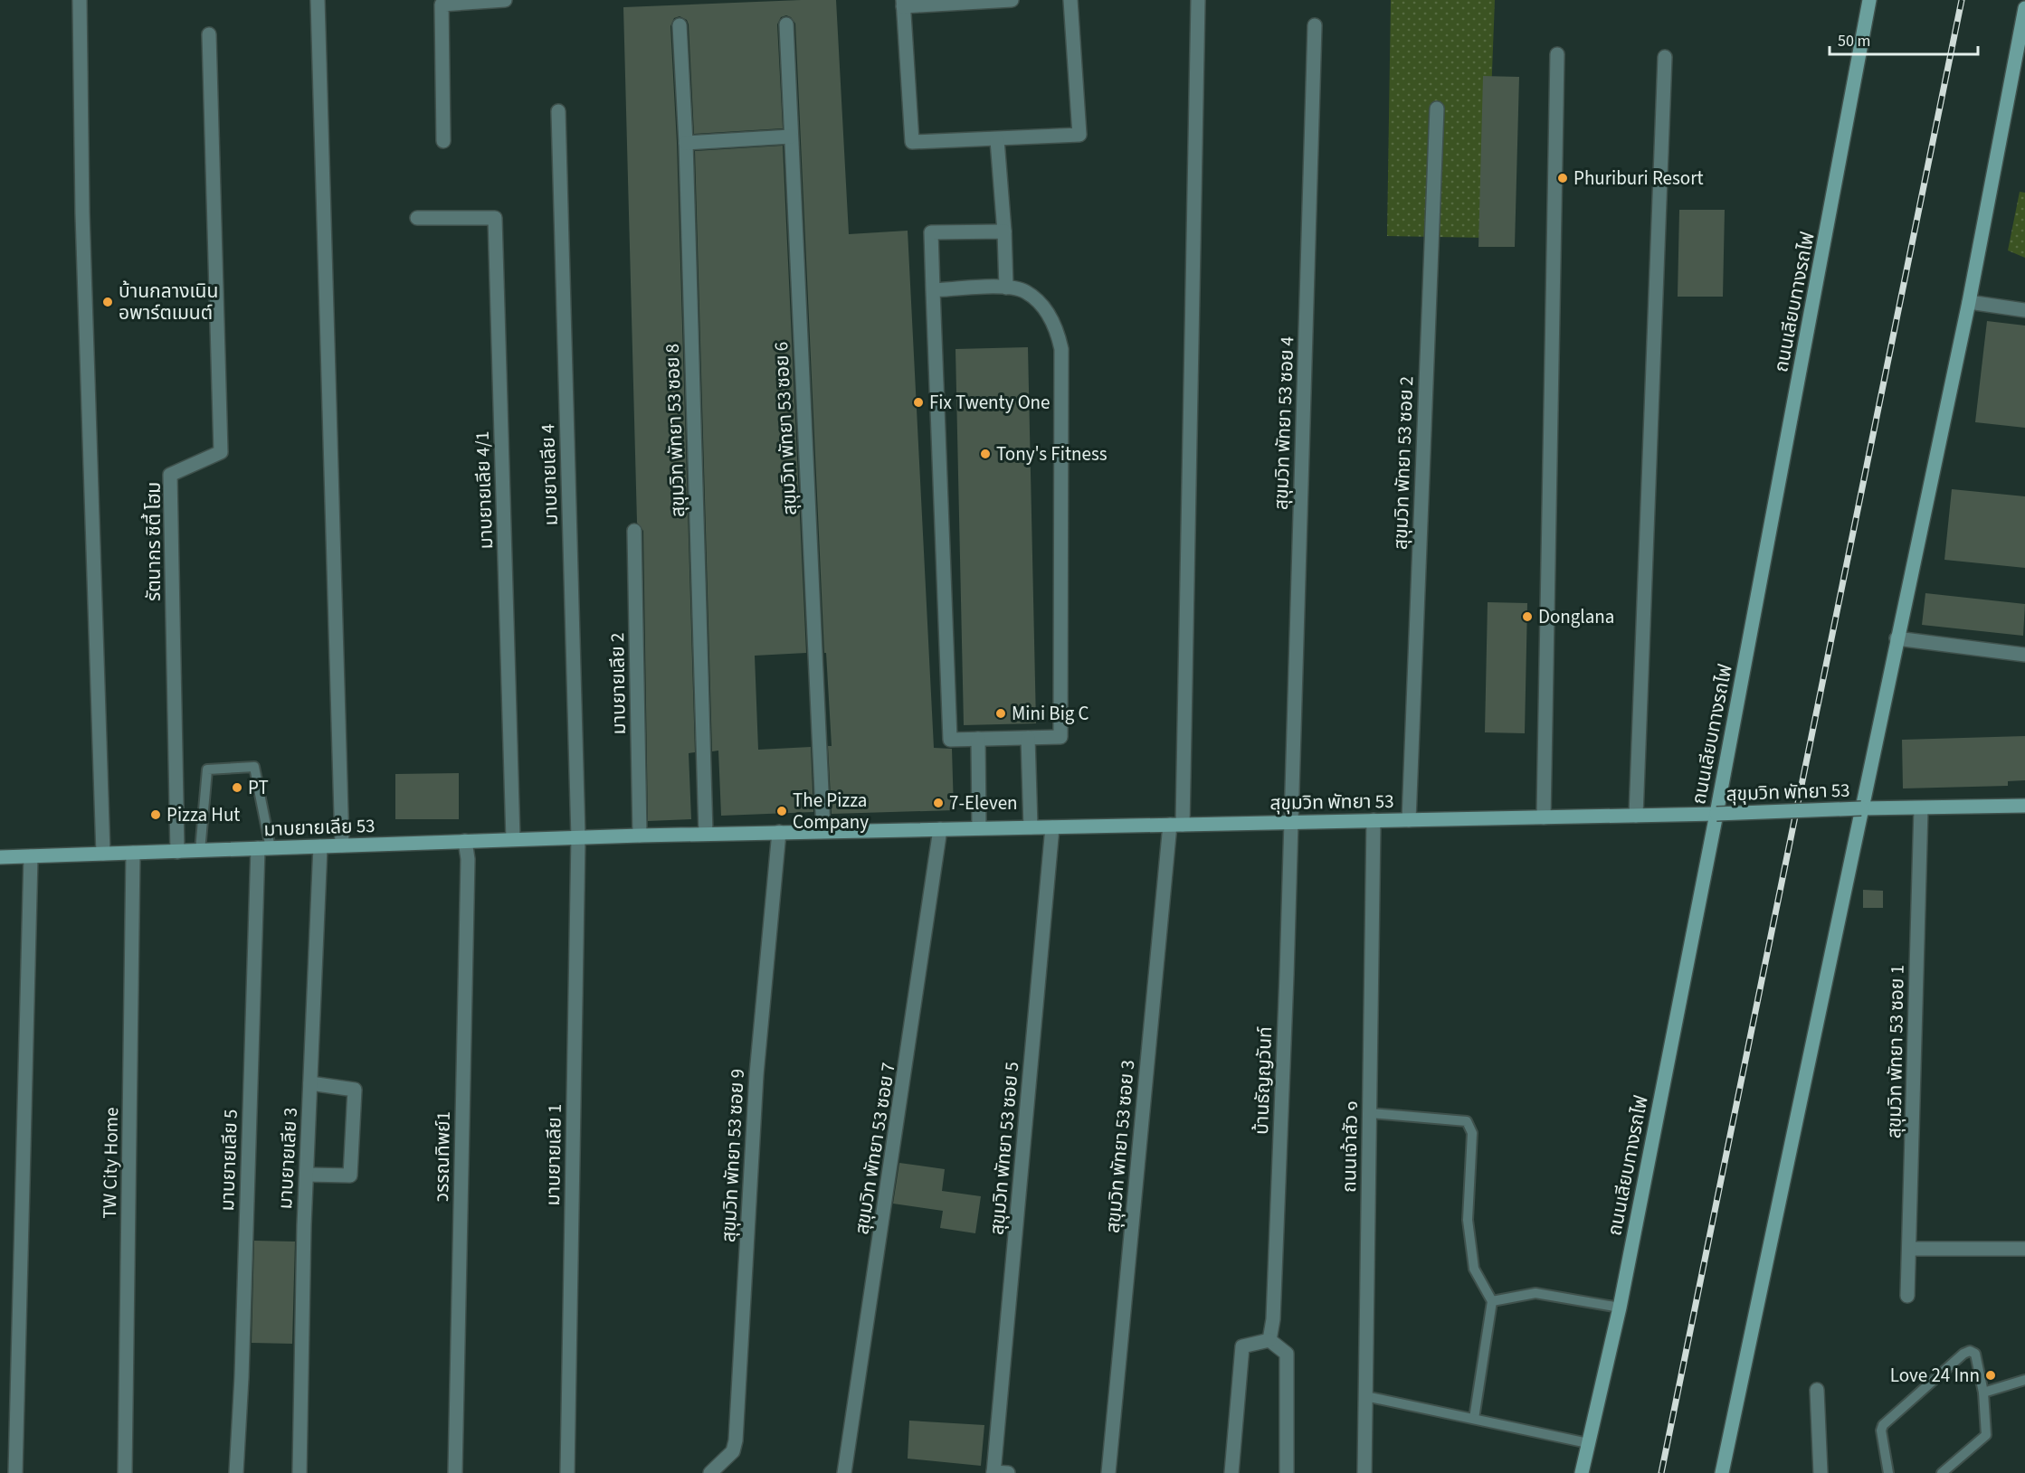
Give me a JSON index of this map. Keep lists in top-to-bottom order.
{
  "streets": {
    "street": [
      "ถนนเลียบทางรถไฟ",
      "สุขุมวิท พัทยา 53 ซอย 4",
      "สุขุมวิท พัทยา 53 ซอย 6",
      "สุขุมวิท พัทยา 53 ซอย 8",
      "สุขุมวิท พัทยา 53 ซอย 2",
      "มาบยายเลีย 4",
      "มาบยายเลีย 4/1",
      "รัตนากร ซิตี้ โฮม",
      "มาบยายเลีย 2",
      "สุขุมวิท พัทยา 53",
      "มาบยายเลีย 53",
      "สุขุมวิท พัทยา 53 ซอย 1",
      "บ้านธัญญวันท์",
      "สุขุมวิท พัทยา 53 ซอย 3",
      "ถนนเจ้าสัว ๑",
      "สุขุมวิท พัทยา 53 ซอย 7",
      "สุขุมวิท พัทยา 53 ซอย 5",
      "มาบยายเลีย 1",
      "สุขุมวิท พัทยา 53 ซอย 9",
      "วรรณทิพย์1",
      "มาบยายเลีย 3",
      "มาบยายเลีย 5",
      "TW City Home"
    ]
  },
  "crossings": [
    ["ถนนเลียบทางรถไฟ", "สุขุมวิท พัทยา 53"],
    ["สุขุมวิท พัทยา 53 ซอย 4", "สุขุมวิท พัทยา 53"],
    ["สุขุมวิท พัทยา 53 ซอย 4", "บ้านธัญญวันท์"],
    ["สุขุมวิท พัทยา 53 ซอย 6", "สุขุมวิท พัทยา 53"],
    ["สุขุมวิท พัทยา 53 ซอย 8", "สุขุมวิท พัทยา 53"],
    ["สุขุมวิท พัทยา 53 ซอย 2", "สุขุมวิท พัทยา 53"],
    ["มาบยายเลีย 4", "มาบยายเลีย 53"],
    ["มาบยายเลีย 4", "มาบยายเลีย 1"],
    ["มาบยายเลีย 4/1", "มาบยายเลีย 53"],
    ["รัตนากร ซิตี้ โฮม", "มาบยายเลีย 53"],
    ["มาบยายเลีย 2", "สุขุมวิท พัทยา 53"],
    ["มาบยายเลีย 2", "มาบยายเลีย 53"],
    ["สุขุมวิท พัทยา 53", "มาบยายเลีย 53"],
    ["สุขุมวิท พัทยา 53", "สุขุมวิท พัทยา 53 ซอย 1"],
    ["สุขุมวิท พัทยา 53", "บ้านธัญญวันท์"],
    ["สุขุมวิท พัทยา 53", "สุขุมวิท พัทยา 53 ซอย 3"],
    ["สุขุมวิท พัทยา 53", "ถนนเจ้าสัว ๑"],
    ["สุขุมวิท พัทยา 53", "สุขุมวิท พัทยา 53 ซอย 7"],
    ["สุขุมวิท พัทยา 53", "สุขุมวิท พัทยา 53 ซอย 5"],
    ["สุขุมวิท พัทยา 53", "สุขุมวิท พัทยา 53 ซอย 9"],
    ["มาบยายเลีย 53", "มาบยายเลีย 1"],
    ["มาบยายเลีย 53", "วรรณทิพย์1"],
    ["มาบยายเลีย 53", "มาบยายเลีย 3"],
    ["มาบยายเลีย 53", "มาบยายเลีย 5"],
    ["มาบยายเลีย 53", "TW City Home"]
  ],
  "places": [
    "Phuriburi Resort",
    "บ้านกลางเนิน อพาร์ตเมนต์",
    "Fix Twenty One",
    "Tony's Fitness",
    "Donglana",
    "Mini Big C",
    "PT",
    "7-Eleven",
    "The Pizza Company",
    "Pizza Hut",
    "Love 24 Inn"
  ],
  "scale_bar": "50 m"
}
